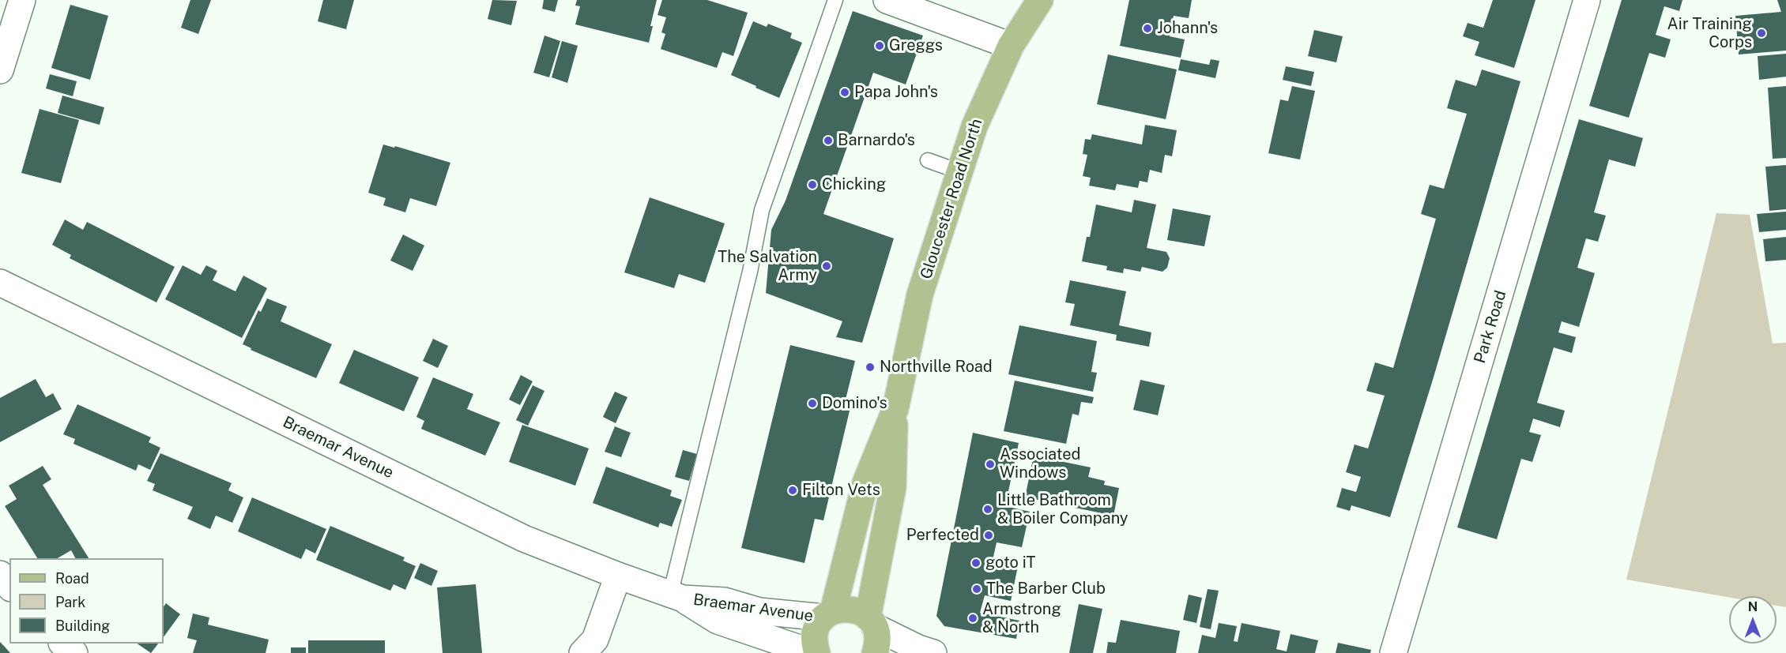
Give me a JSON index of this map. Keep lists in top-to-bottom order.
{
  "streets": {
    "main road": ["Gloucester Road North"],
    "street": ["Park Road", "Braemar Avenue"]
  },
  "crossings": [
    ["Gloucester Road North", "Braemar Avenue"]
  ],
  "places": [
    "Johann's",
    "Air Training Corps",
    "Greggs",
    "Papa John's",
    "Barnardo's",
    "Chicking",
    "The Salvation Army",
    "Northville Road",
    "Domino's",
    "Associated Windows",
    "Filton Vets",
    "Little Bathroom & Boiler Company",
    "Perfected",
    "goto iT",
    "The Barber Club",
    "Armstrong & North"
  ],
  "legend": ["Road", "Park", "Building"],
  "north": "top"
}
